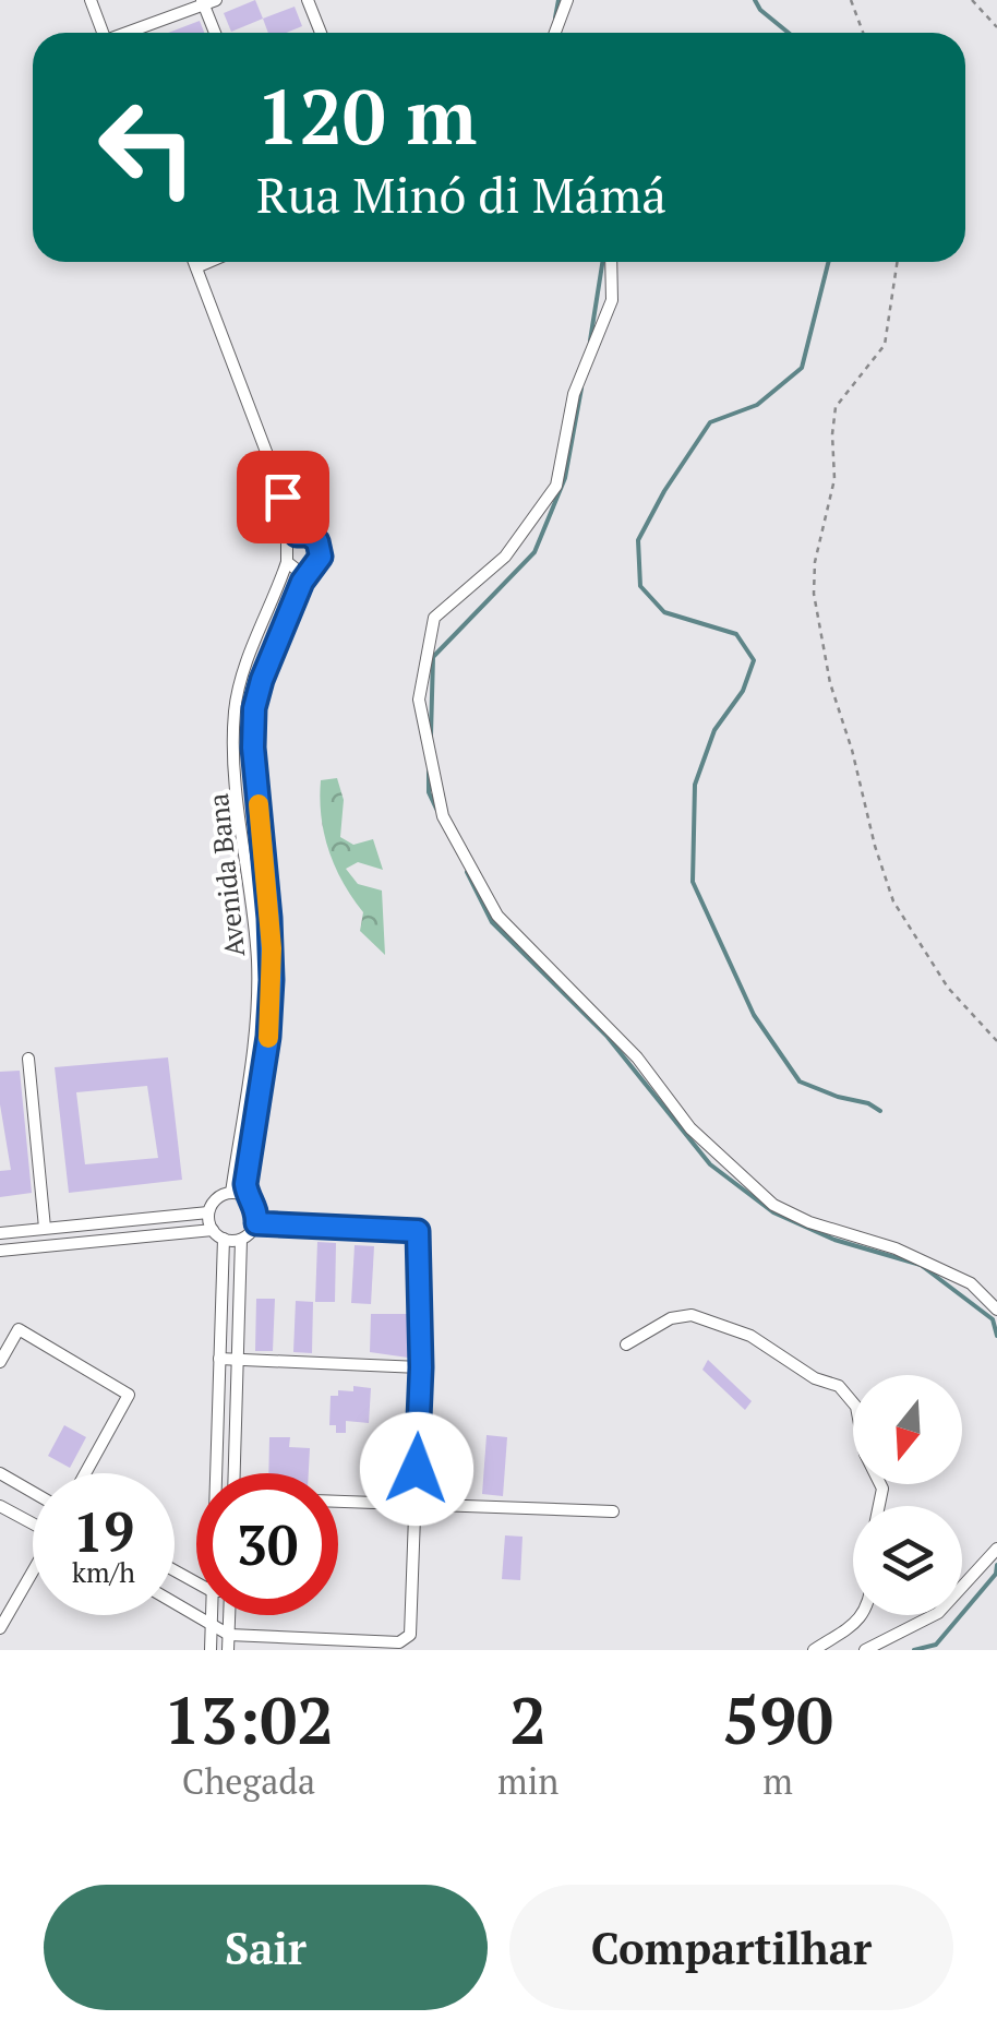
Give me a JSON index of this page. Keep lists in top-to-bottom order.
{
  "streets": {
    "street": ["Avenida Bana"]
  },
  "north": "bottom",
  "page": {
    "turn": ["120 m", "Rua Minó di Mámá"],
    "speed": "19 km/h",
    "limit": "30",
    "eta": [
      "13:02",
      "Chegada",
      "2",
      "min",
      "590",
      "m"
    ],
    "buttons": ["Sair", "Compartilhar"]
  }
}
